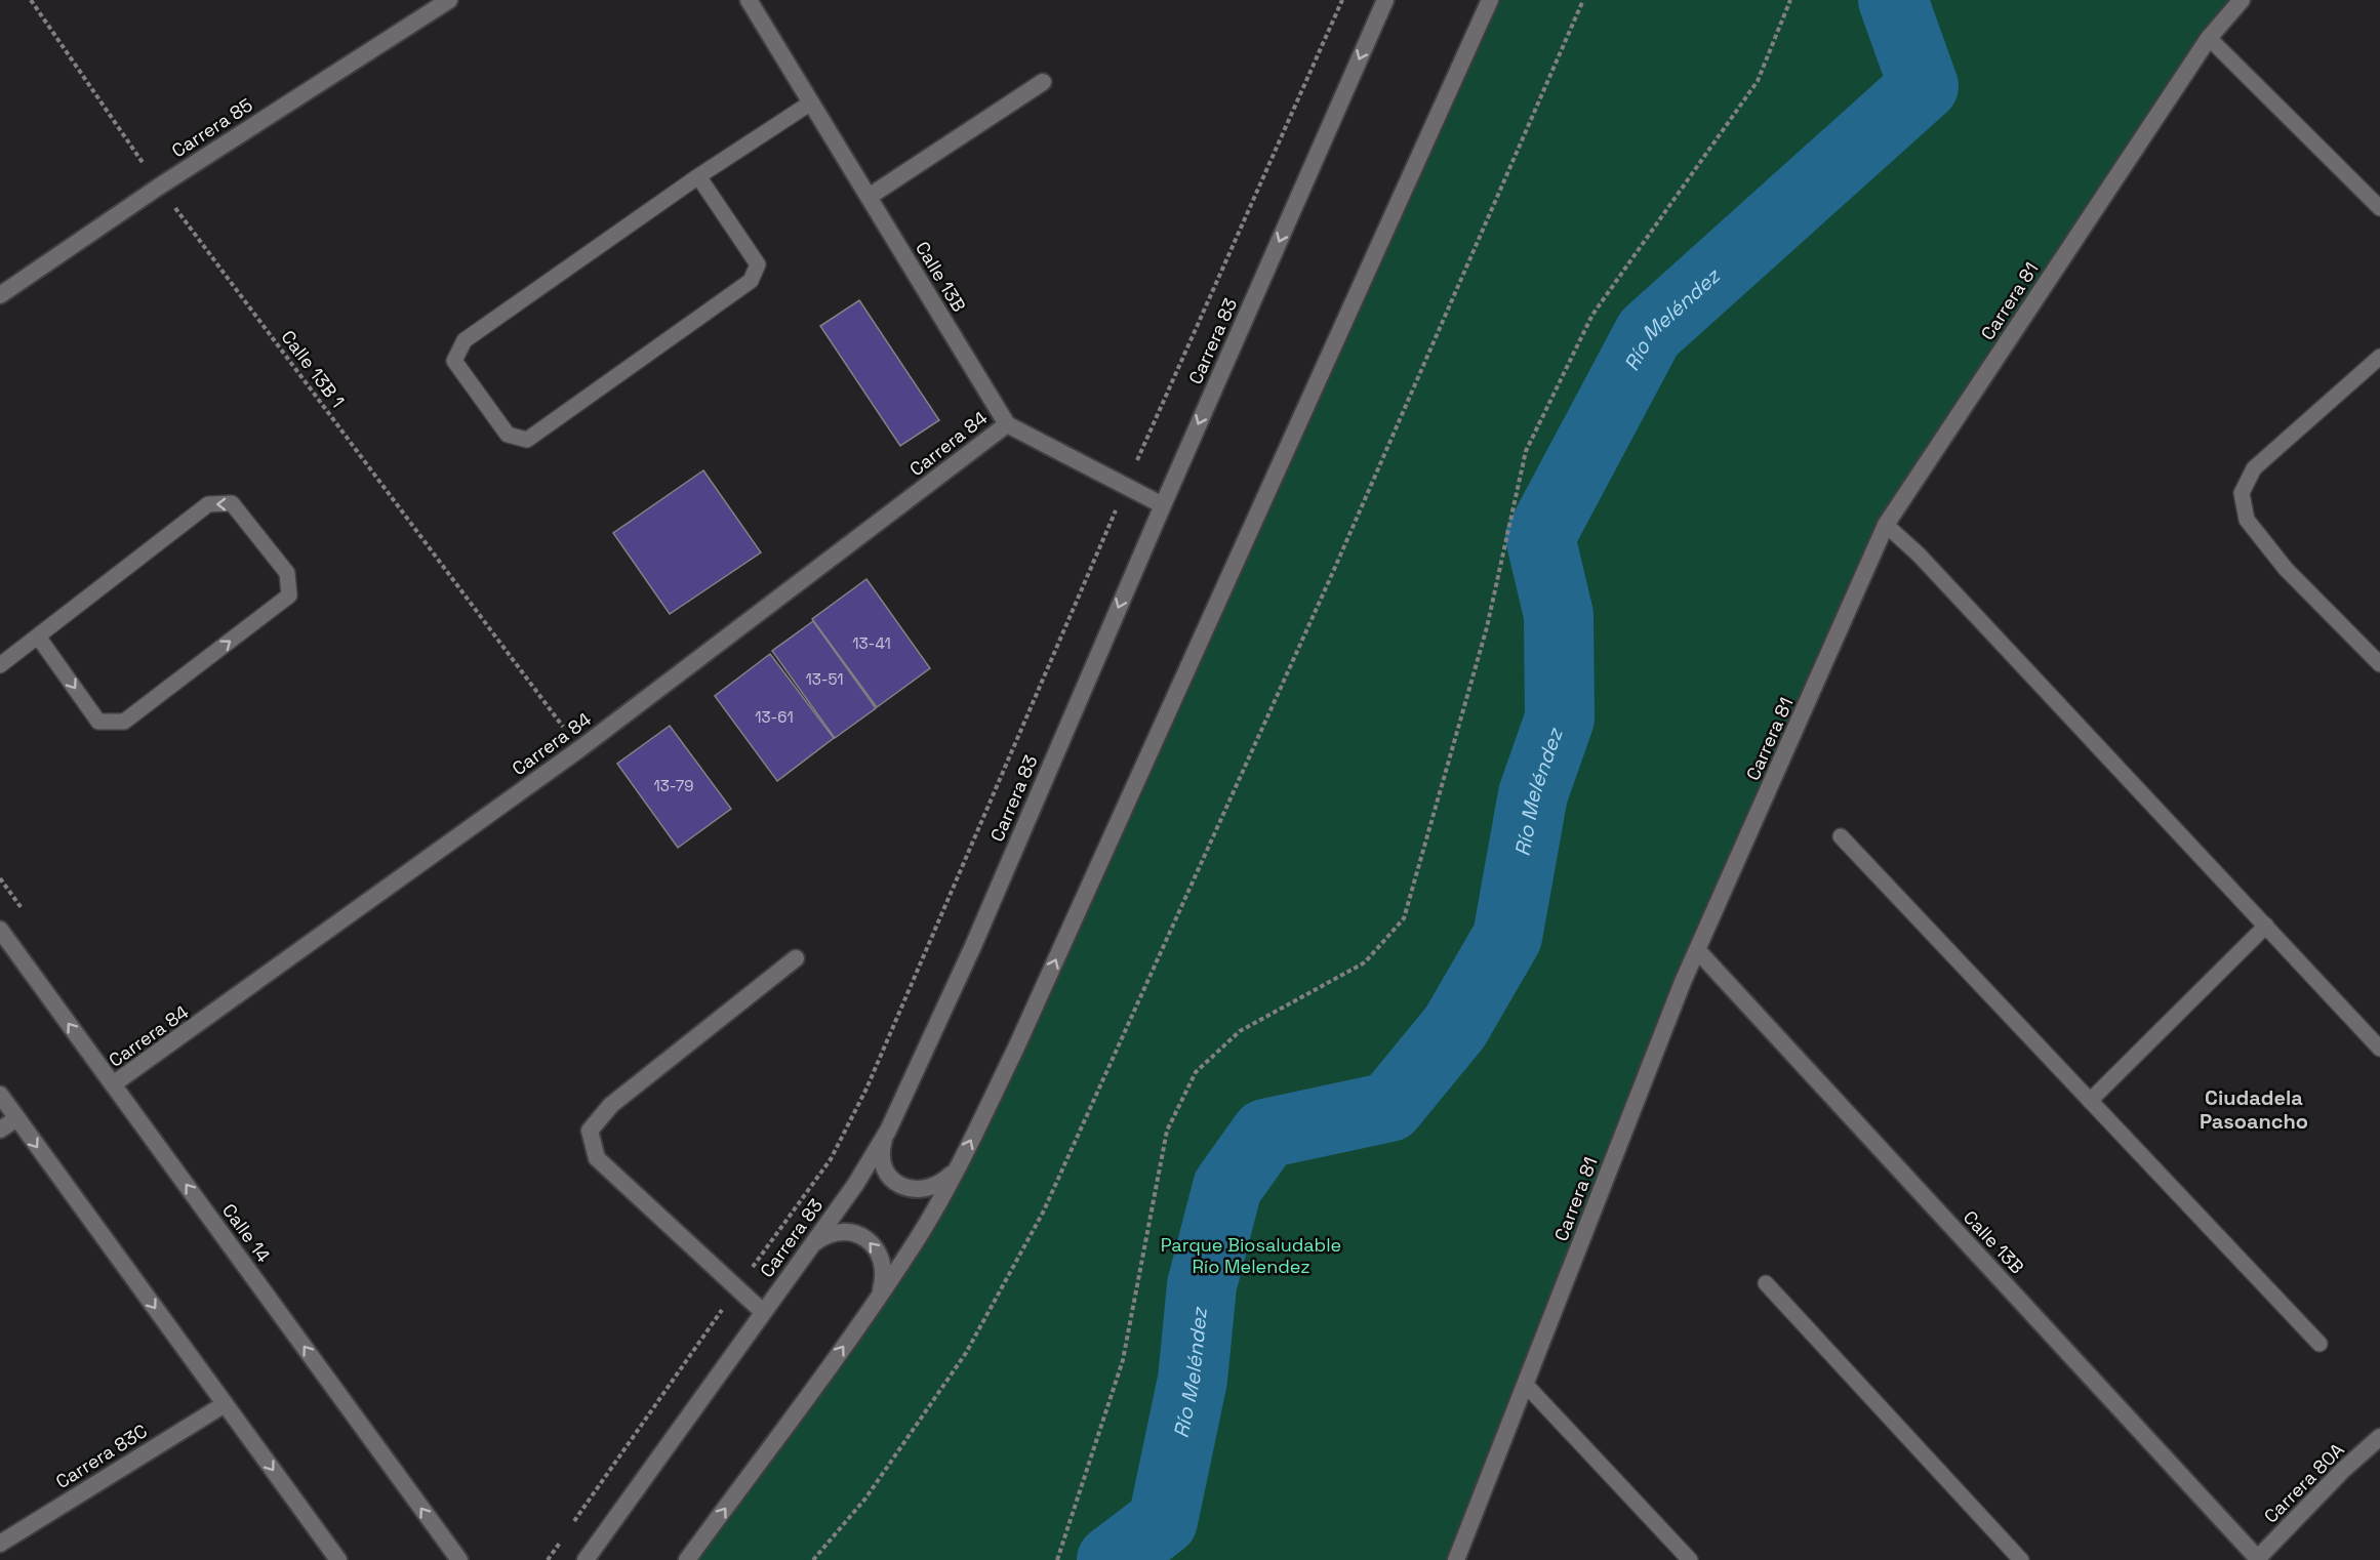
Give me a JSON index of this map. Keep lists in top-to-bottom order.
{
  "streets": {
    "street": [
      "Carrera 85",
      "Calle 13B",
      "Carrera 81",
      "Carrera 83",
      "Carrera 84",
      "Calle 14",
      "Carrera 83C",
      "Carrera 80A"
    ],
    "path": ["Calle 13B 1"]
  },
  "crossings": [
    ["Carrera 85", "Calle 13B 1"],
    ["Calle 13B", "Carrera 81"],
    ["Calle 13B", "Carrera 84"],
    ["Calle 13B", "Carrera 80A"],
    ["Calle 13B 1", "Carrera 84"],
    ["Carrera 84", "Calle 14"]
  ],
  "districts": ["Ciudadela Pasoancho"],
  "water": ["Río Meléndez"],
  "parks": ["Parque Biosaludable Río Melendez"],
  "house_numbers": [
    "13-41",
    "13-51",
    "13-61",
    "13-79"
  ]
}
